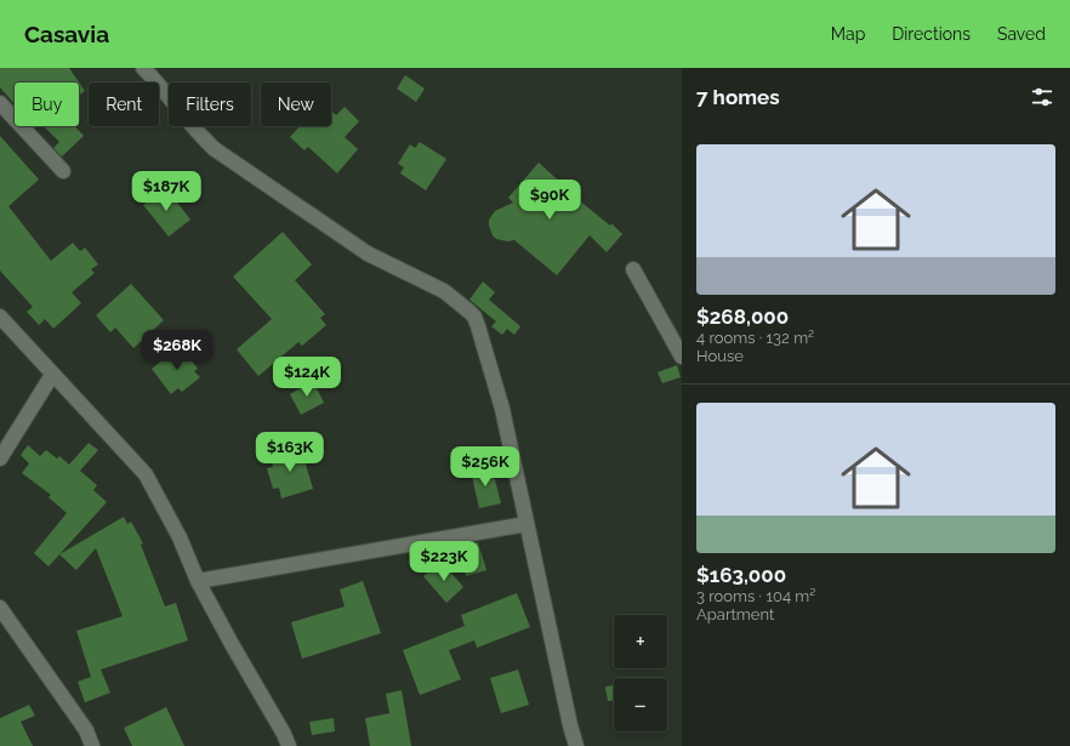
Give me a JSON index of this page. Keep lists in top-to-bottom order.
{
  "page": {
    "header": "Casavia",
    "nav": ["Map", "Directions", "Saved"],
    "heading": "7 homes",
    "chip": [
      "Buy",
      "Rent",
      "Filters",
      "New"
    ],
    "list": [
      {
        "name": "$268,000",
        "note": "4 rooms · 132 m² · House"
      },
      {
        "name": "$163,000",
        "note": "3 rooms · 104 m² · Apartment"
      }
    ],
    "price": [
      "$187K",
      "$90K",
      "$268K",
      "$124K",
      "$163K",
      "$256K",
      "$223K"
    ],
    "map_buttons": ["+", "−"]
  }
}
